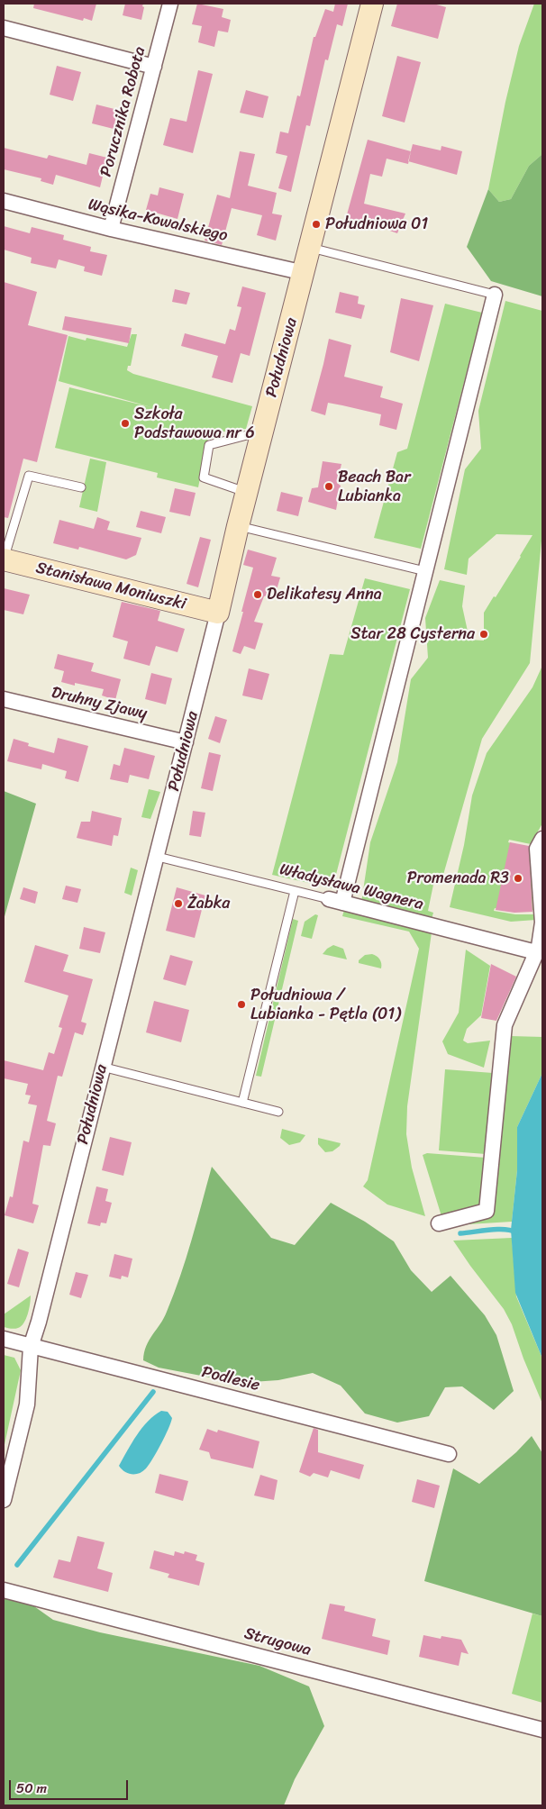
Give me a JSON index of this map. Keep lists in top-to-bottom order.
{
  "streets": {
    "street": [
      "Porucznika Robota",
      "Wąsika-Kowalskiego",
      "Południowa",
      "Stanisława Moniuszki",
      "Druhny Zjawy",
      "Władysława Wagnera",
      "Podlesie",
      "Strugowa"
    ]
  },
  "crossings": [
    ["Porucznika Robota", "Wąsika-Kowalskiego"],
    ["Wąsika-Kowalskiego", "Południowa"],
    ["Południowa", "Stanisława Moniuszki"],
    ["Południowa", "Druhny Zjawy"],
    ["Południowa", "Władysława Wagnera"],
    ["Południowa", "Podlesie"]
  ],
  "places": [
    "Południowa 01",
    "Szkoła Podstawowa nr 6",
    "Beach Bar Lubianka",
    "Delikatesy Anna",
    "Star 28 Cysterna",
    "Promenada R3",
    "Żabka",
    "Południowa / Lubianka - Pętla (01)"
  ],
  "scale_bar": "50 m"
}
